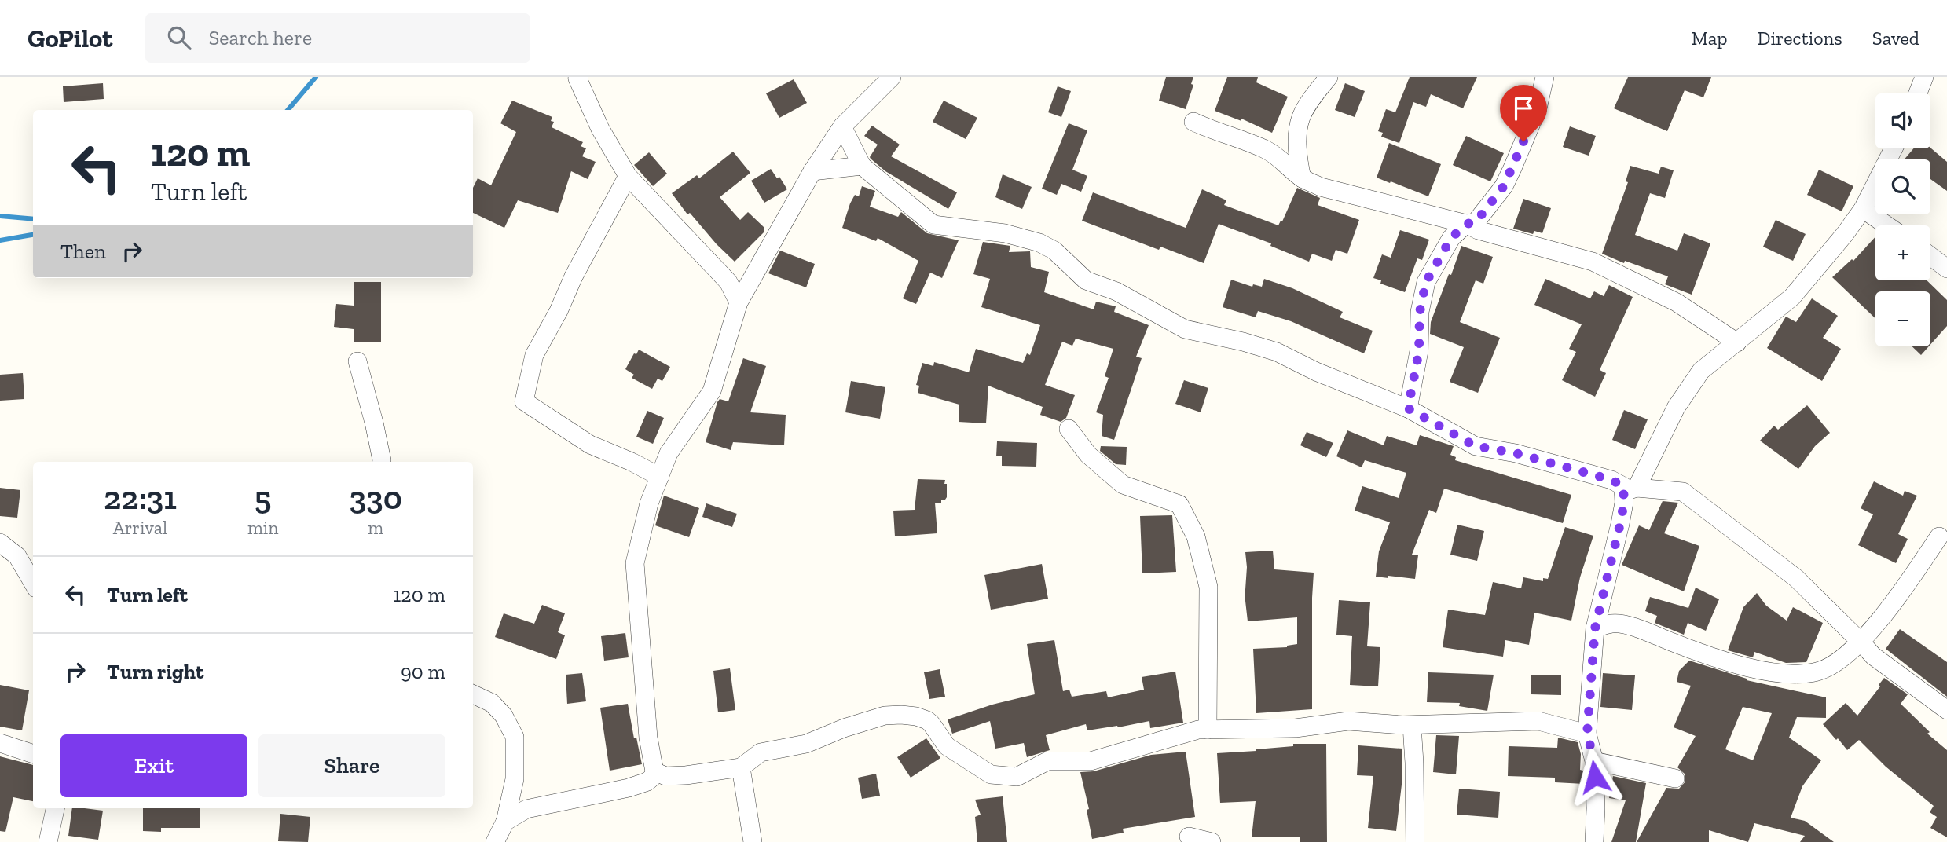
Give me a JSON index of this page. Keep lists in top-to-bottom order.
{
  "page": {
    "header": "GoPilot",
    "search": "Search here",
    "nav": ["Map", "Directions", "Saved"],
    "map_buttons": ["+", "−"],
    "turn": ["120 m", "Turn left"],
    "then": "Then",
    "eta": [
      "22:31",
      "Arrival",
      "5",
      "min",
      "330",
      "m"
    ],
    "list": [
      {
        "name": "Turn left",
        "value": "120 m"
      },
      {
        "name": "Turn right",
        "value": "90 m"
      }
    ],
    "buttons": ["Exit", "Share"]
  }
}
